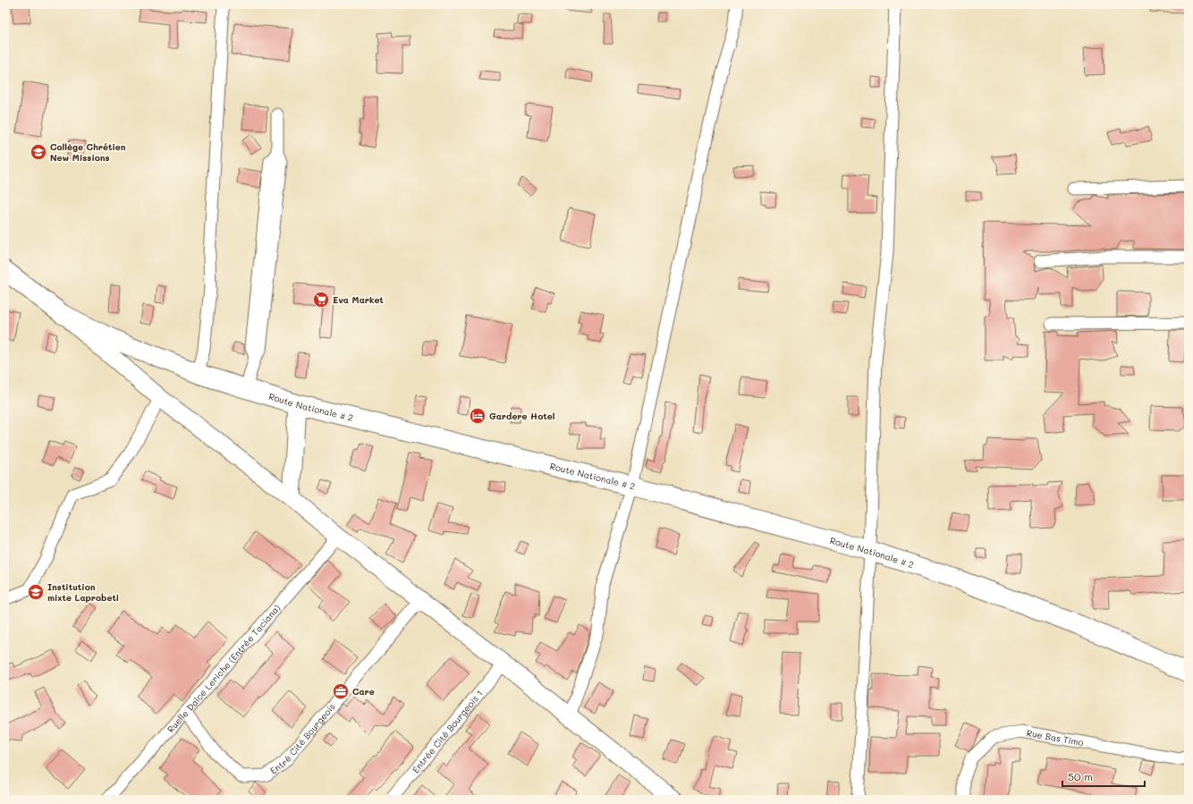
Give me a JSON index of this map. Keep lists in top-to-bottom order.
{
  "streets": {
    "main road": ["Route Nationale # 2"],
    "street": [
      "Ruelle Dalce Leriche (Entrée Taciana)",
      "Entrée Cité Bourgeois 1",
      "Entré Cité Bourgeois",
      "Rue Bas Timo"
    ]
  },
  "crossings": [
    ["Ruelle Dalce Leriche (Entrée Taciana)", "Entré Cité Bourgeois"]
  ],
  "places": {
    "school or university": ["Collège Chrétien New Missions", "Institution mixte Laprobeti"],
    "supermarket": ["Eva Market"],
    "hotel": ["Gardere Hotel"],
    "office": ["Care"]
  },
  "scale_bar": "50 m"
}
